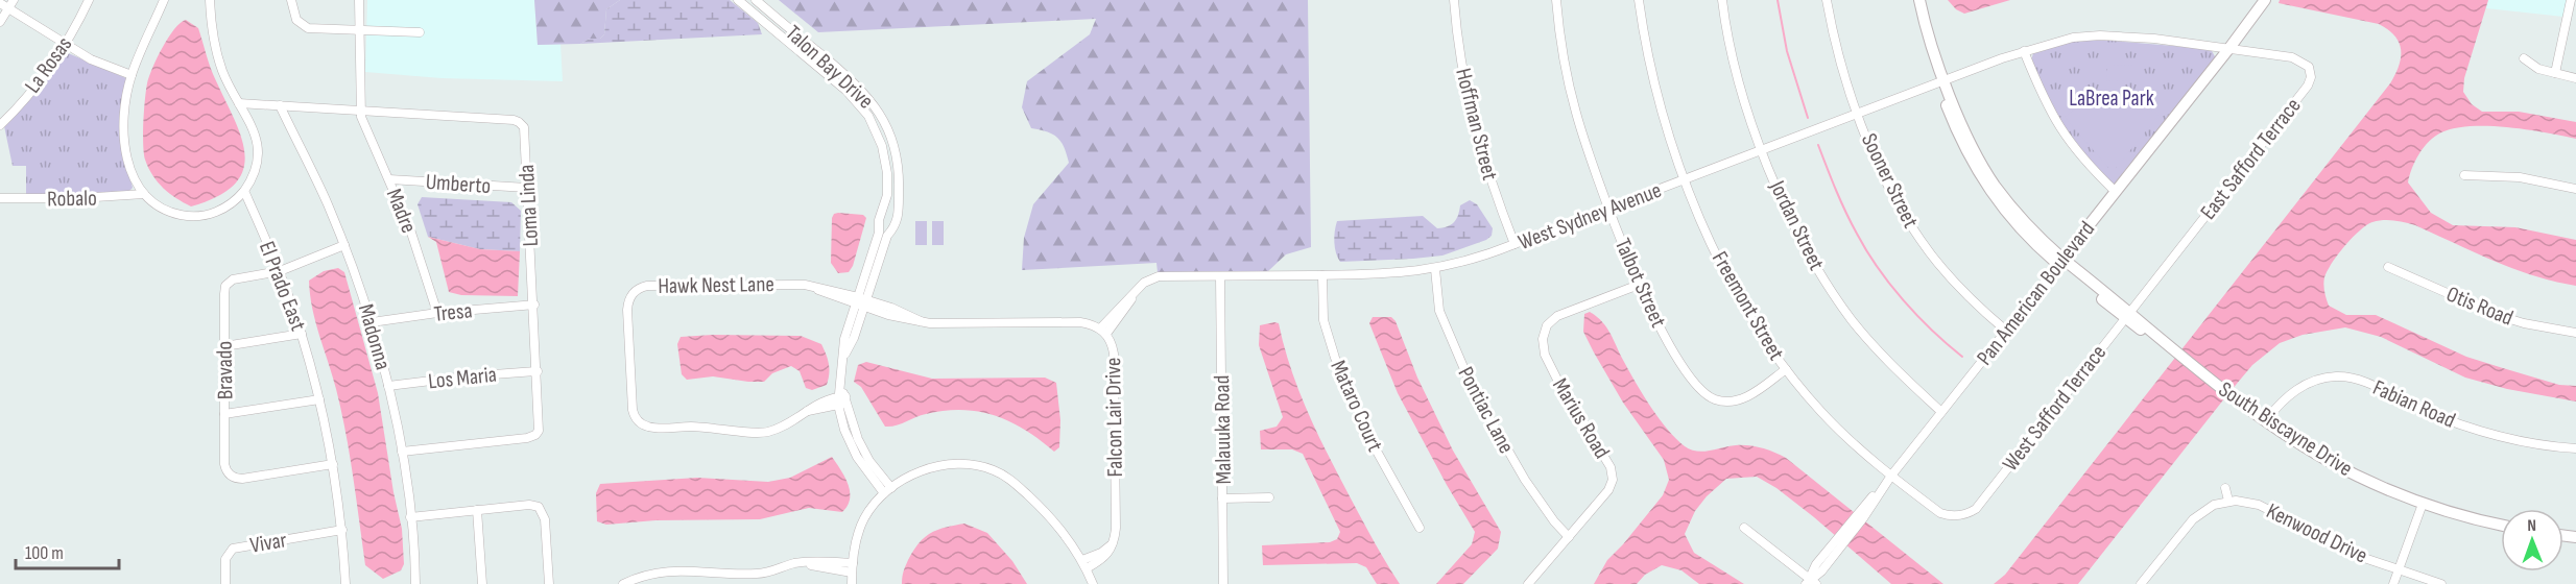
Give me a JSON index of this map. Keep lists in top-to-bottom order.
{
  "streets": {
    "street": [
      "La Rosas",
      "Talon Bay Drive",
      "Hoffman Street",
      "East Safford Terrace",
      "Sooner Street",
      "Umberto",
      "Robalo",
      "Loma Linda",
      "Madre",
      "West Sydney Avenue",
      "Jordan Street",
      "Talbot Street",
      "Hawk Nest Lane",
      "El Prado East",
      "Pan American Boulevard",
      "Freemont Street",
      "Otis Road",
      "Tresa",
      "Madonna",
      "Bravado",
      "Los Maria",
      "Fabian Road",
      "Mataro Court",
      "West Safford Terrace",
      "Pontiac Lane",
      "Falcon Lair Drive",
      "Marius Road",
      "South Biscayne Drive",
      "Malauuka Road",
      "Kenwood Drive",
      "Vivar"
    ]
  },
  "crossings": [
    ["Talon Bay Drive", "Hawk Nest Lane"],
    ["Talon Bay Drive", "Falcon Lair Drive"],
    ["Hoffman Street", "West Sydney Avenue"],
    ["East Safford Terrace", "West Sydney Avenue"],
    ["East Safford Terrace", "Pan American Boulevard"],
    ["East Safford Terrace", "West Safford Terrace"],
    ["East Safford Terrace", "South Biscayne Drive"],
    ["Sooner Street", "West Sydney Avenue"],
    ["Sooner Street", "Pan American Boulevard"],
    ["Umberto", "Loma Linda"],
    ["Umberto", "Madre"],
    ["Loma Linda", "Madre"],
    ["Loma Linda", "Tresa"],
    ["Loma Linda", "Madonna"],
    ["Loma Linda", "Los Maria"],
    ["Madre", "Tresa"],
    ["West Sydney Avenue", "Jordan Street"],
    ["West Sydney Avenue", "Talbot Street"],
    ["West Sydney Avenue", "Pan American Boulevard"],
    ["West Sydney Avenue", "Freemont Street"],
    ["West Sydney Avenue", "Mataro Court"],
    ["West Sydney Avenue", "Pontiac Lane"],
    ["West Sydney Avenue", "Falcon Lair Drive"],
    ["West Sydney Avenue", "South Biscayne Drive"],
    ["West Sydney Avenue", "Malauuka Road"],
    ["Jordan Street", "Pan American Boulevard"],
    ["Talbot Street", "Freemont Street"],
    ["Talbot Street", "Marius Road"],
    ["Hawk Nest Lane", "Falcon Lair Drive"],
    ["El Prado East", "Bravado"],
    ["El Prado East", "Vivar"],
    ["Pan American Boulevard", "Freemont Street"],
    ["Pan American Boulevard", "South Biscayne Drive"],
    ["Freemont Street", "West Safford Terrace"],
    ["Tresa", "Madonna"],
    ["Madonna", "Bravado"],
    ["Madonna", "Los Maria"],
    ["Fabian Road", "South Biscayne Drive"],
    ["West Safford Terrace", "South Biscayne Drive"],
    ["Pontiac Lane", "Marius Road"]
  ],
  "parks": ["LaBrea Park"],
  "scale_bar": "100 m",
  "north": "top"
}
